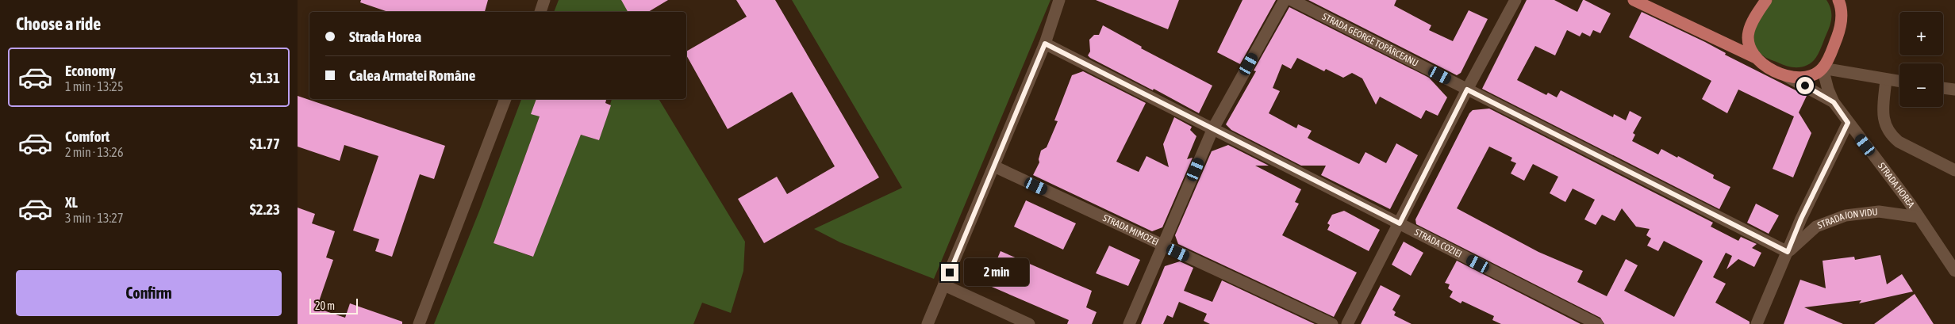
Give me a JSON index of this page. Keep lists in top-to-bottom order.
{
  "streets": {
    "street": [
      "STRADA GEORGE TOPÂRCEANU",
      "STRADA HOREA",
      "STRADA ION VIDU",
      "STRADA MIMOZEI",
      "STRADA COZIEI"
    ]
  },
  "crossings": [
    ["STRADA GEORGE TOPÂRCEANU", "STRADA ION VIDU"],
    ["STRADA HOREA", "STRADA ION VIDU"]
  ],
  "scale_bar": "20 m",
  "page": {
    "heading": "Choose a ride",
    "map_buttons": ["+", "−"],
    "banner": ["Strada Horea", "Calea Armatei Române"],
    "list": [
      {
        "name": "Economy",
        "note": "1 min · 13:25",
        "value": "$1.31"
      },
      {
        "name": "Comfort",
        "note": "2 min · 13:26",
        "value": "$1.77"
      },
      {
        "name": "XL",
        "note": "3 min · 13:27",
        "value": "$2.23"
      }
    ],
    "bubble": "2 min",
    "buttons": "Confirm",
    "scale": "20 m"
  }
}
